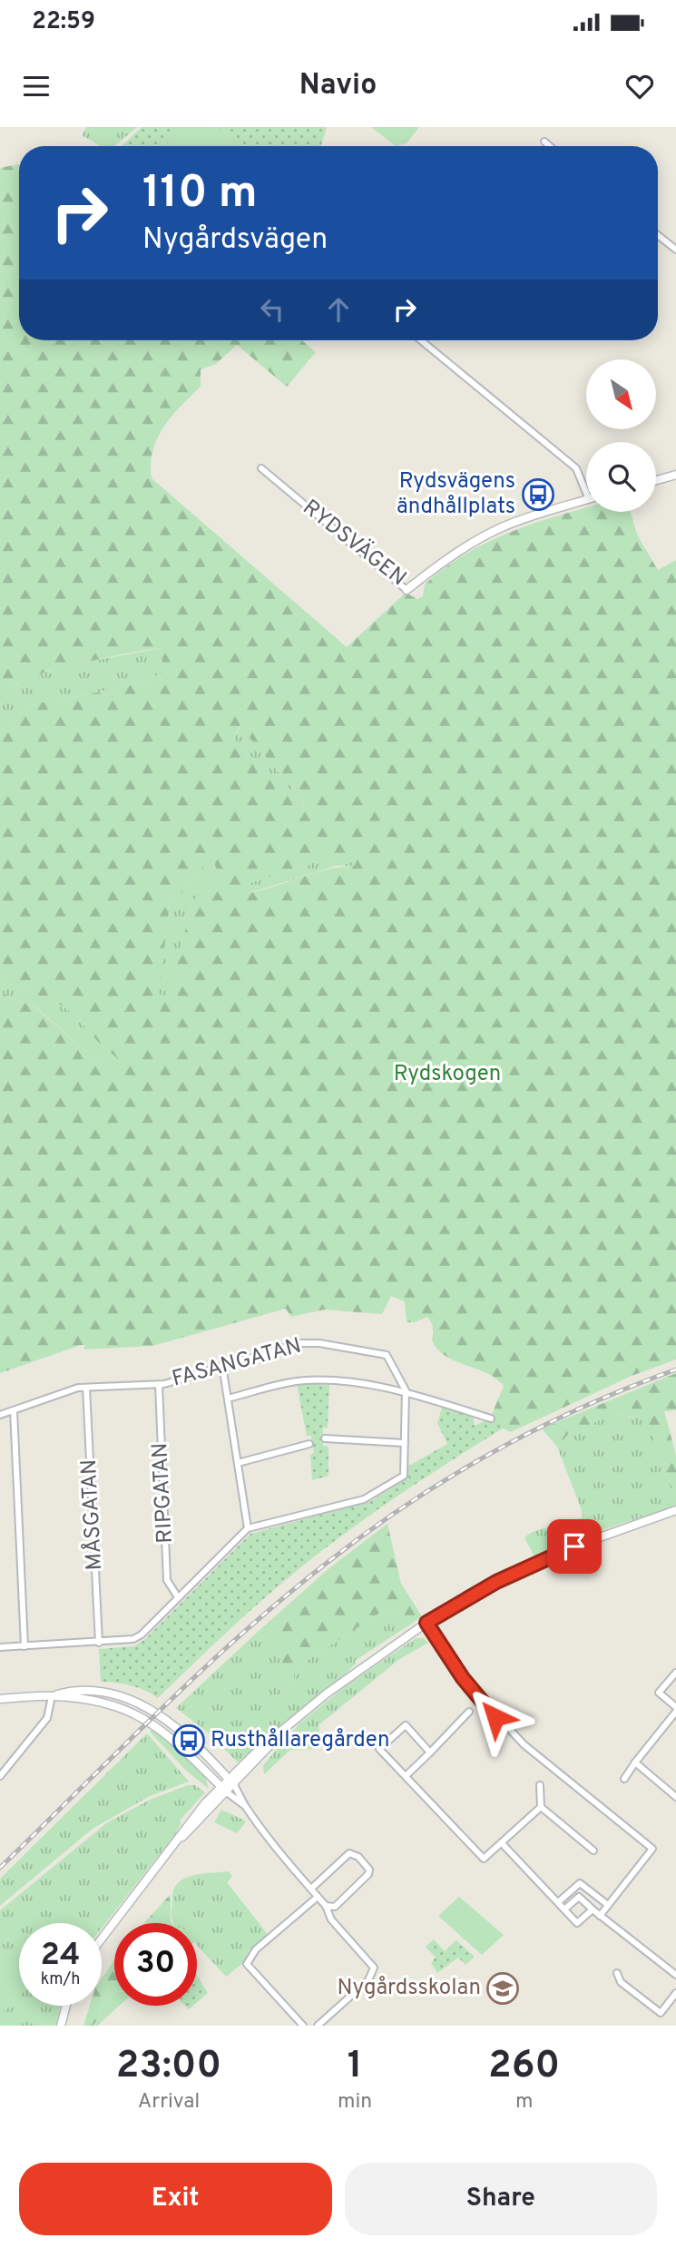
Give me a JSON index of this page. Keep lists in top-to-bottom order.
{
  "streets": {
    "street": [
      "RYDSVÄGEN",
      "FASANGATAN",
      "RIPGATAN",
      "MÅSGATAN"
    ]
  },
  "crossings": [
    ["FASANGATAN", "RIPGATAN"],
    ["FASANGATAN", "MÅSGATAN"]
  ],
  "parks": ["Rydskogen"],
  "places": {
    "bus stop": ["Rydsvägens ändhållplats", "Rusthållaregården"],
    "school or university": ["Nygårdsskolan"]
  },
  "north": "bottom right",
  "page": {
    "status": "22:59",
    "header": "Navio",
    "turn": ["110 m", "Nygårdsvägen"],
    "speed": "24 km/h",
    "limit": "30",
    "eta": [
      "23:00",
      "Arrival",
      "1",
      "min",
      "260",
      "m"
    ],
    "buttons": ["Exit", "Share"]
  }
}
